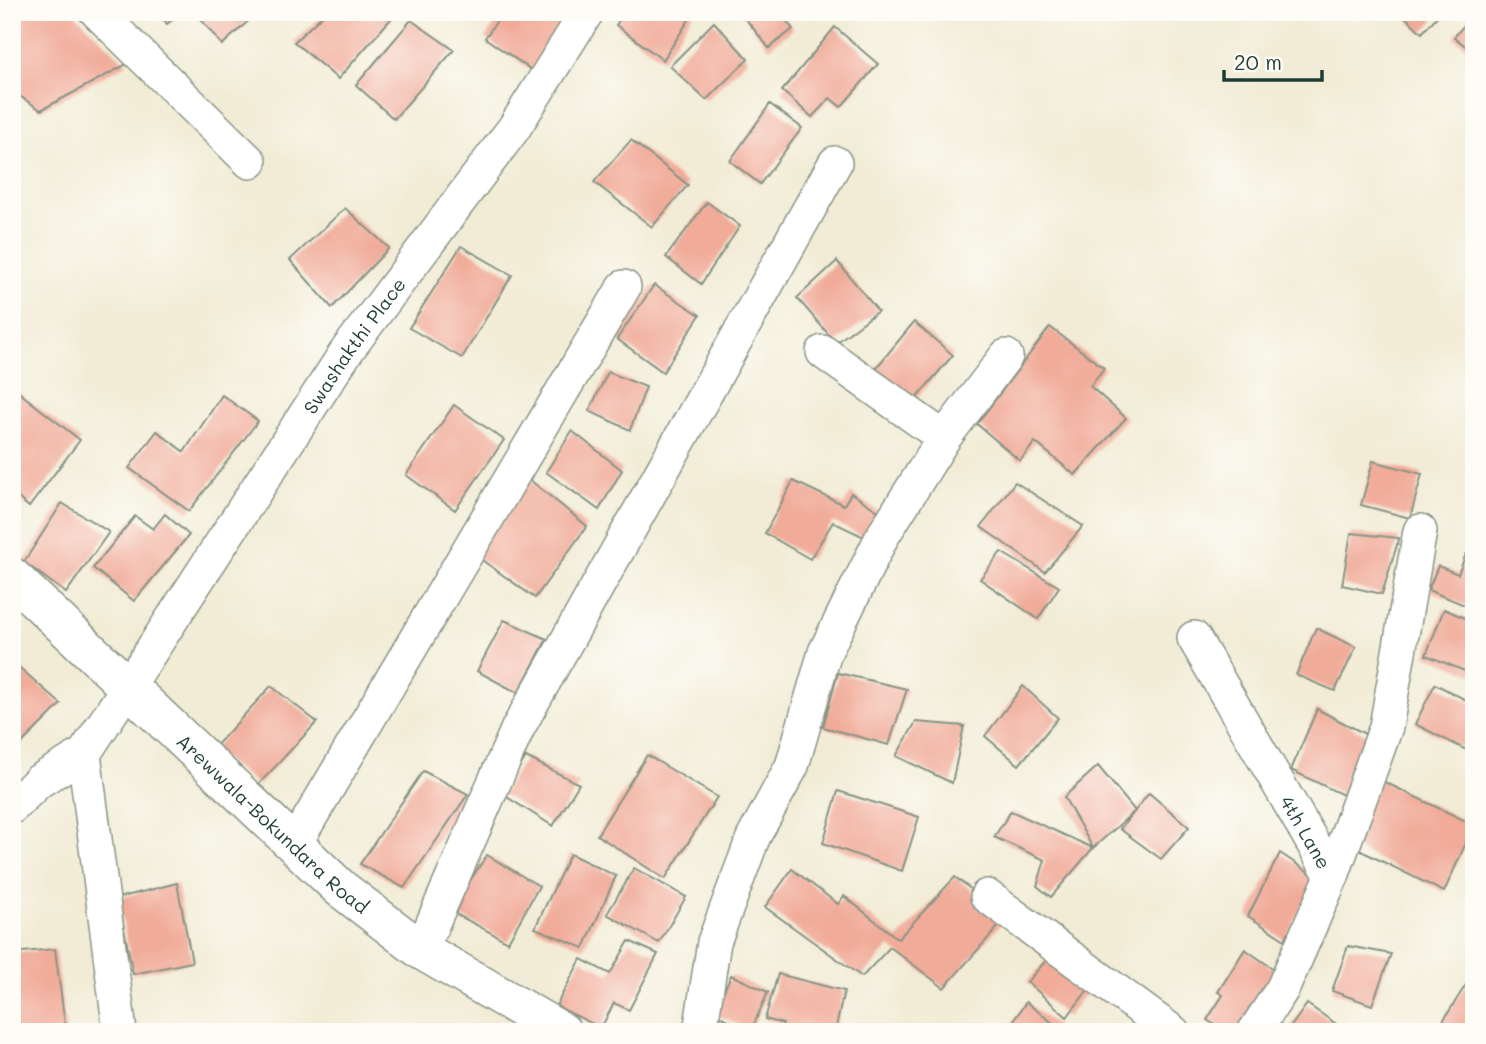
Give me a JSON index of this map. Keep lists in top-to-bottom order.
{
  "streets": {
    "street": ["Swashakthi Place", "Arewwala-Bokundara Road", "4th Lane"]
  },
  "crossings": [
    ["Swashakthi Place", "Arewwala-Bokundara Road"]
  ],
  "scale_bar": "20 m"
}
